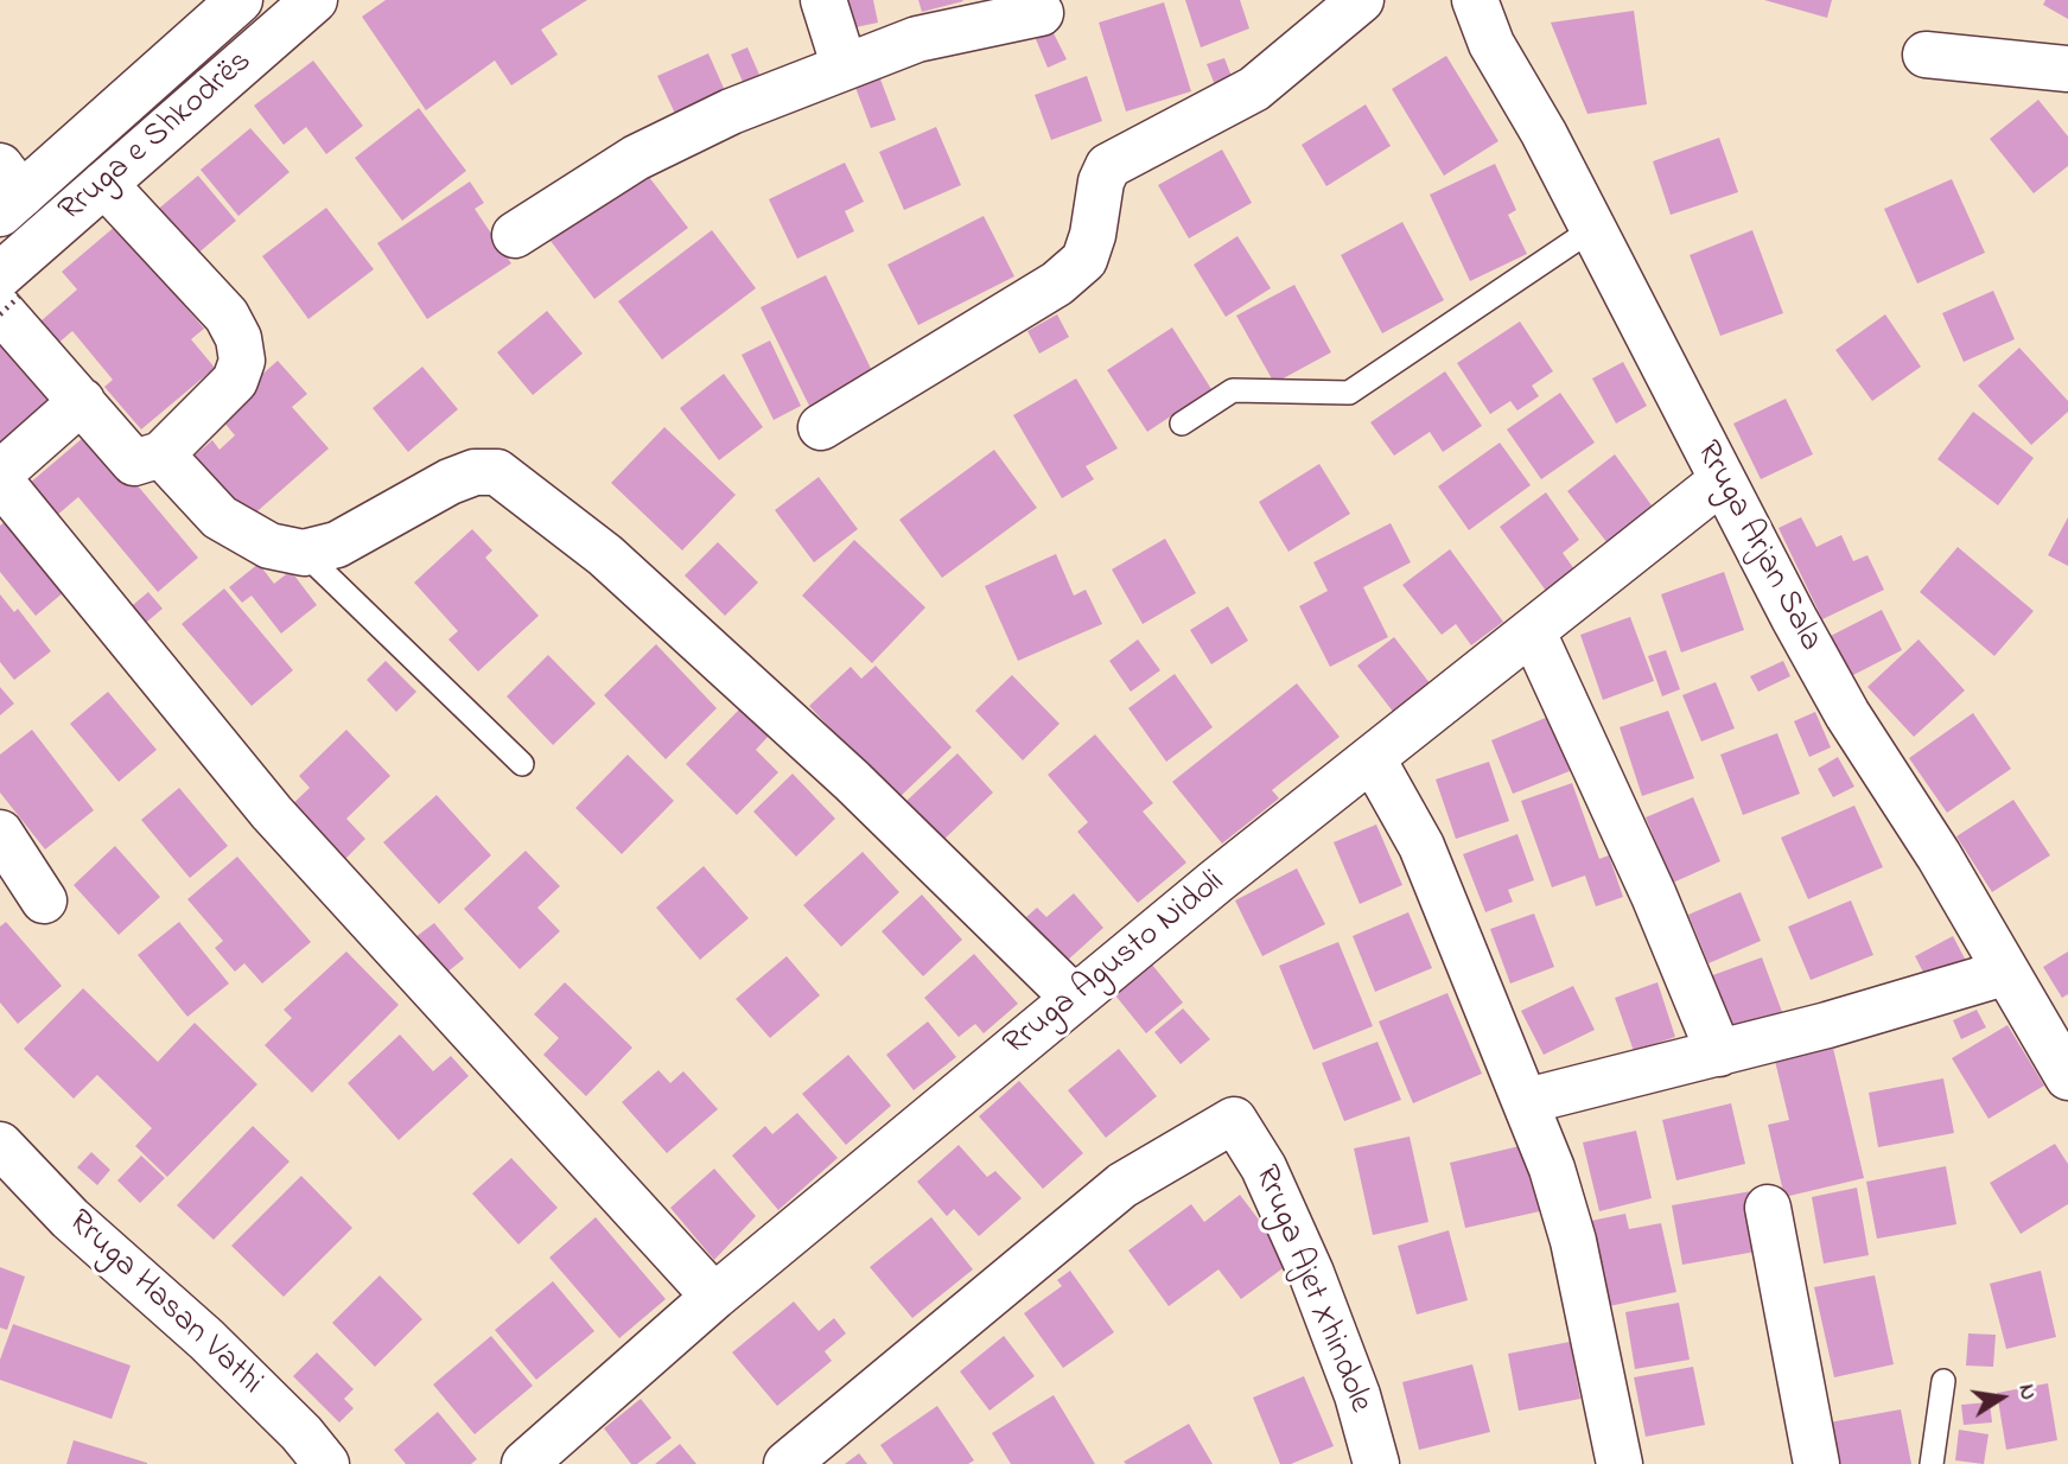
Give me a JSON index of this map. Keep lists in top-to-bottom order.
{
  "streets": {
    "street": [
      "Rruga e Shkodrës",
      "Rruga Arjan Sala",
      "Rruga Agusto Nidoli",
      "Rruga Ajet Xhindole",
      "Rruga Hasan Vathi"
    ]
  },
  "crossings": [
    ["Rruga Arjan Sala", "Rruga Agusto Nidoli"]
  ],
  "north": "right"
}
